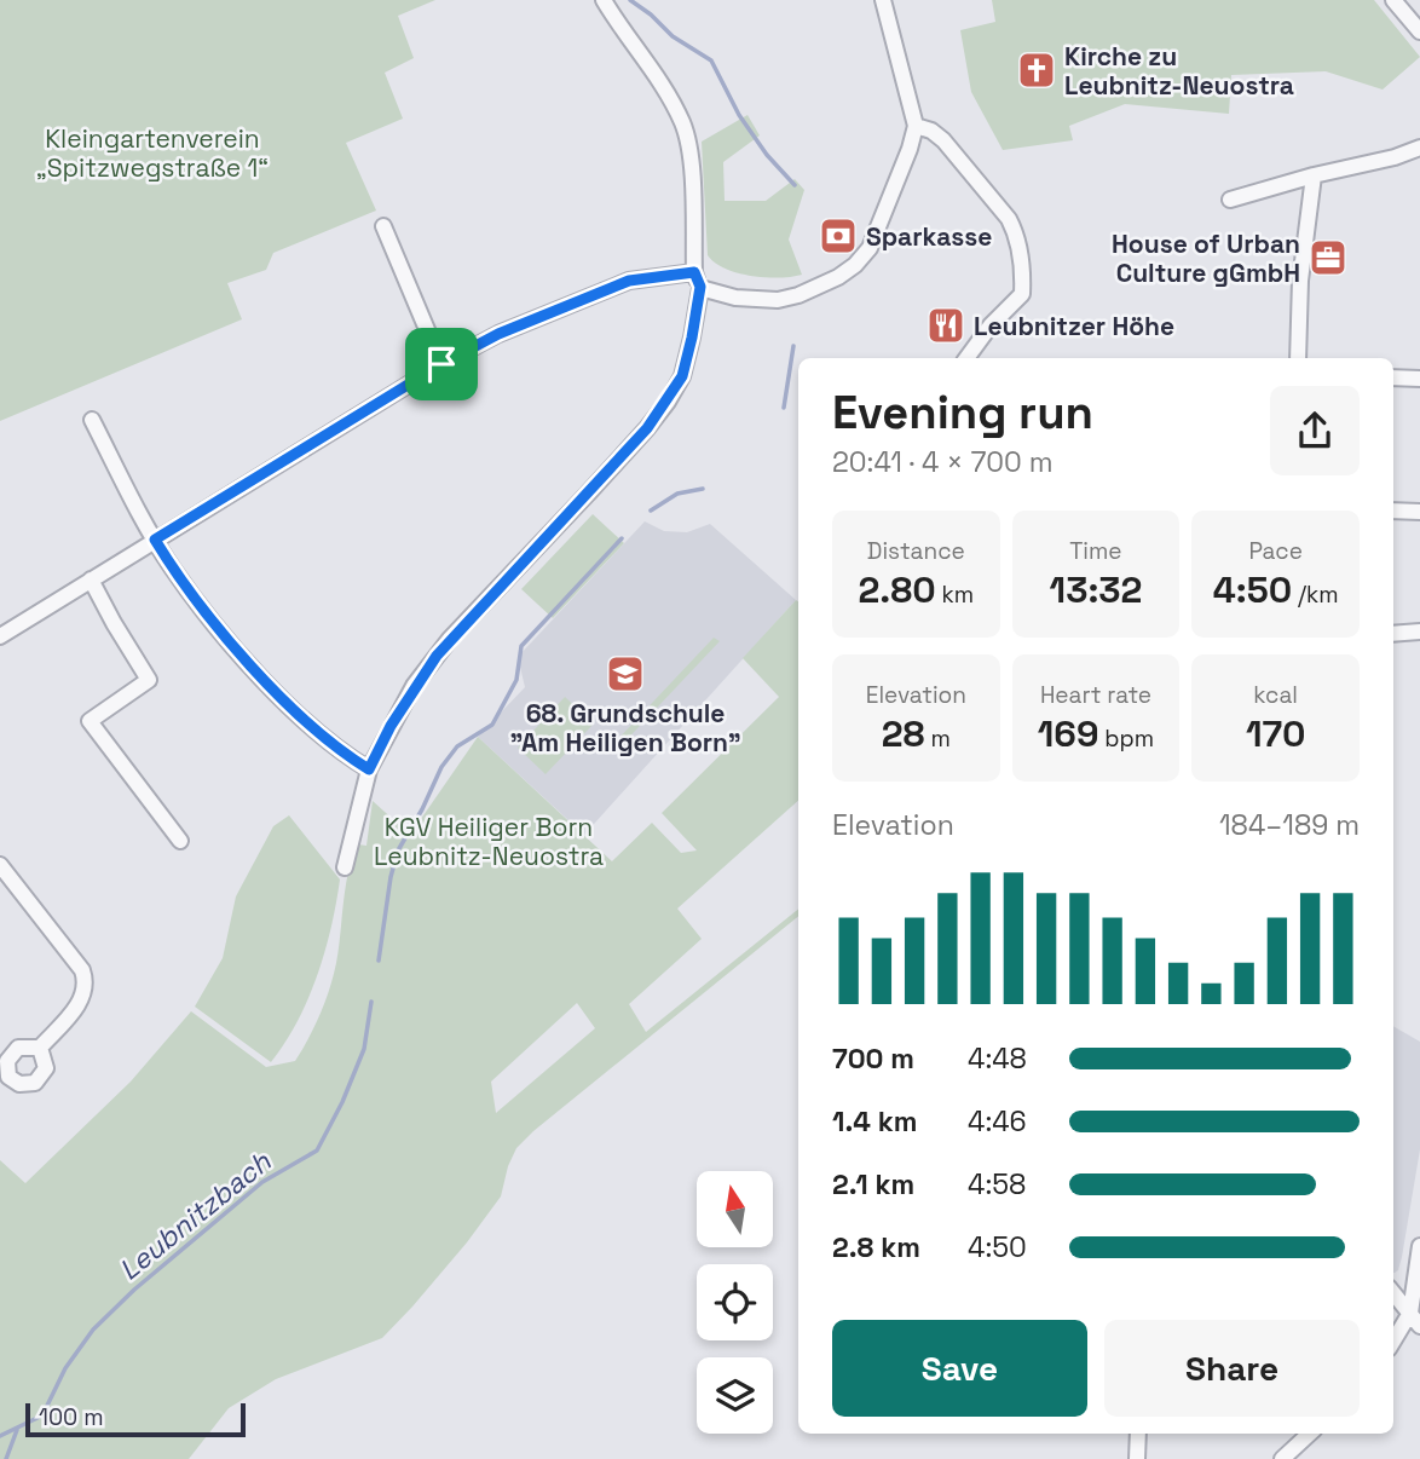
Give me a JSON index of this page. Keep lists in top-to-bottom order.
{
  "water": ["Leubnitzbach"],
  "parks": ["Kleingartenverein „Spitzwegstraße 1“", "KGV Heiliger Born Leubnitz-Neuostra"],
  "places": {
    "church": ["Kirche zu Leubnitz-Neuostra"],
    "bank": ["Sparkasse"],
    "office": ["House of Urban Culture gGmbH"],
    "restaurant": ["Leubnitzer Höhe"],
    "school or university": ["68. Grundschule \"Am Heiligen Born\""]
  },
  "scale_bar": "100 m",
  "north": "top",
  "page": {
    "heading": ["Evening run", "20:41 · 4 × 700 m"],
    "stats": [
      ["Distance", "2.80 km"],
      ["Time", "13:32"],
      ["Pace", "4:50 /km"],
      ["Elevation", "28 m"],
      ["Heart rate", "169 bpm"],
      ["kcal", "170"]
    ],
    "chart": ["Elevation", "184–189 m"],
    "list": [
      {
        "name": "700 m",
        "note": "4:48"
      },
      {
        "name": "1.4 km",
        "note": "4:46"
      },
      {
        "name": "2.1 km",
        "note": "4:58"
      },
      {
        "name": "2.8 km",
        "note": "4:50"
      }
    ],
    "buttons": ["Save", "Share"],
    "scale": "100 m"
  }
}
